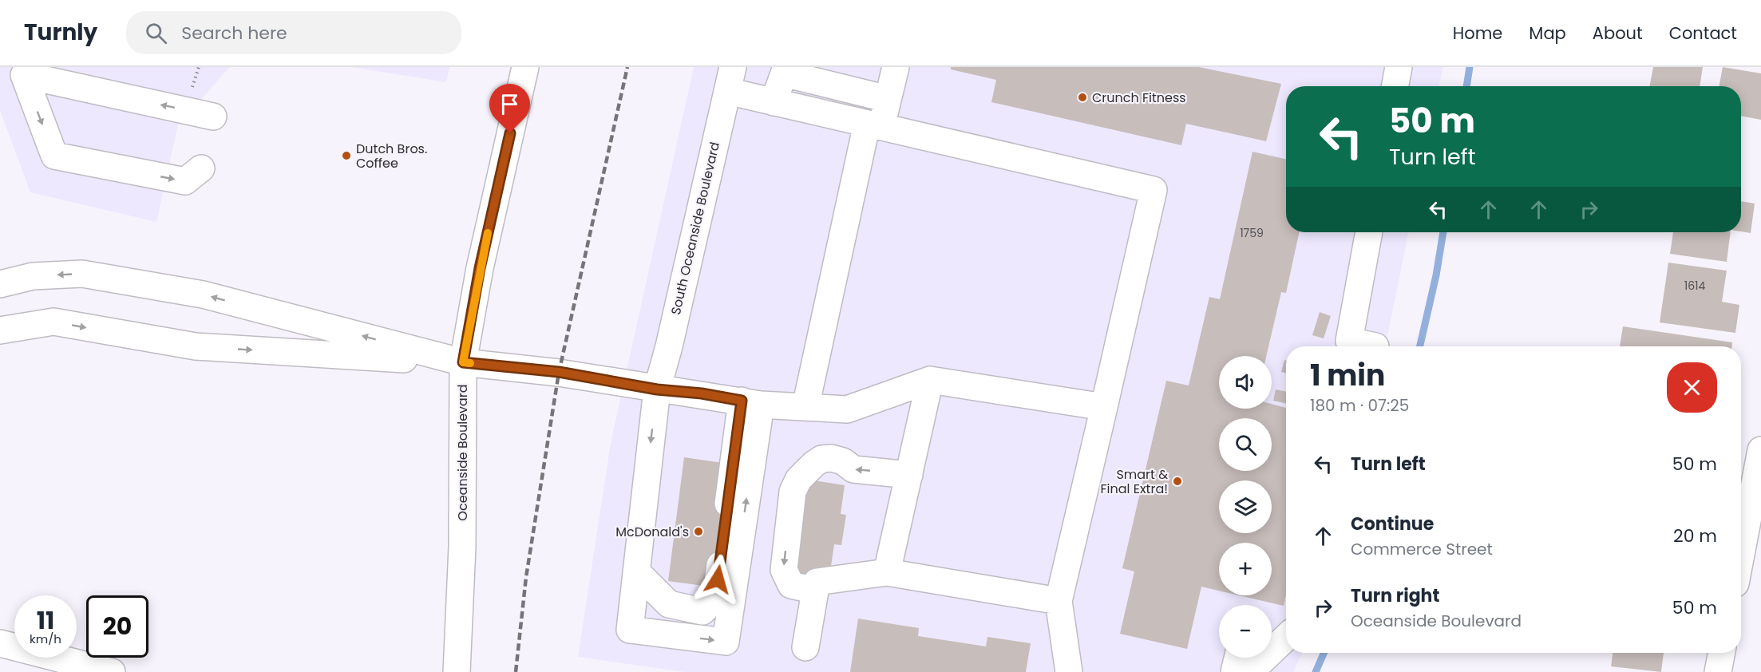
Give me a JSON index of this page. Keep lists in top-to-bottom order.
{
  "streets": {
    "main road": ["South Oceanside Boulevard", "Oceanside Boulevard"]
  },
  "places": [
    "Crunch Fitness",
    "Dutch Bros. Coffee",
    "Smart & Final Extra!",
    "McDonald's"
  ],
  "house_numbers": ["1759", "1614"],
  "page": {
    "header": "Turnly",
    "search": "Search here",
    "nav": [
      "Home",
      "Map",
      "About",
      "Contact"
    ],
    "turn": ["50 m", "Turn left"],
    "heading": ["1 min", "180 m · 07:25"],
    "map_buttons": ["+", "−"],
    "list": [
      {
        "name": "Turn left",
        "value": "50 m"
      },
      {
        "name": "Continue",
        "note": "Commerce Street",
        "value": "20 m"
      },
      {
        "name": "Turn right",
        "note": "Oceanside Boulevard",
        "value": "50 m"
      }
    ],
    "speed": "11 km/h",
    "limit": "20"
  }
}
